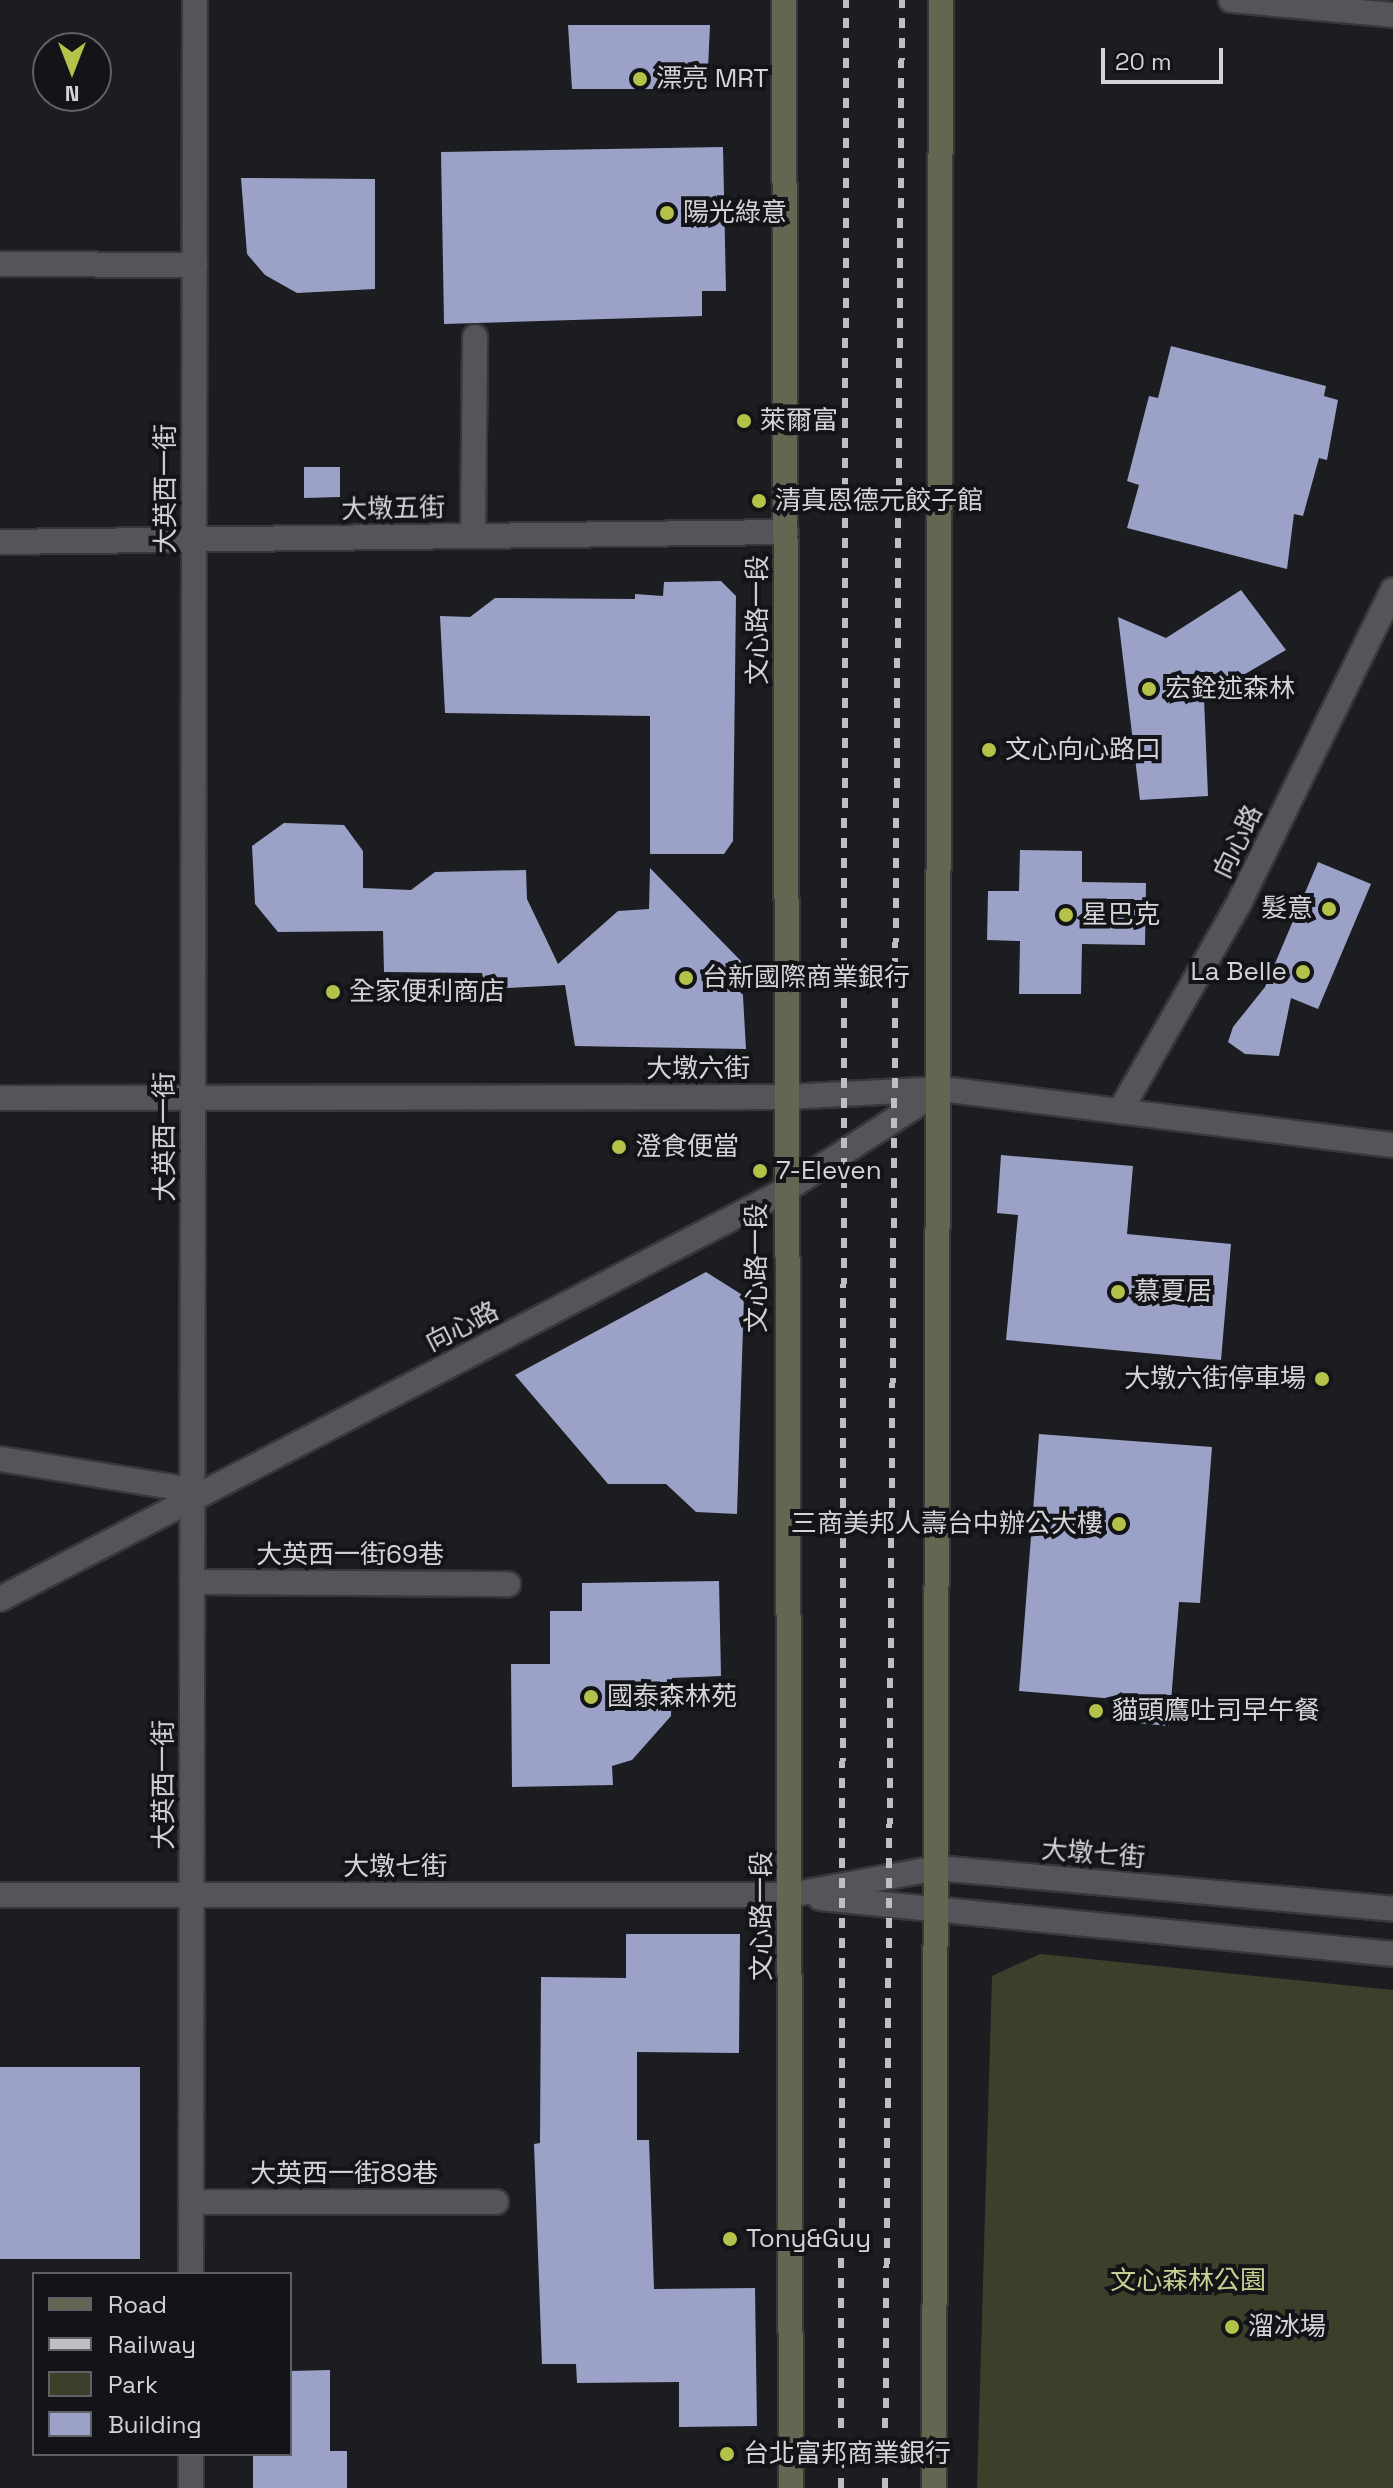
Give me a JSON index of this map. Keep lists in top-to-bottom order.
{
  "streets": {
    "main road": ["文心路一段"],
    "street": [
      "大英西一街",
      "大墩五街",
      "向心路",
      "大墩六街",
      "大英西一街69巷",
      "大墩七街",
      "大英西一街89巷"
    ]
  },
  "crossings": [
    ["大英西一街", "大墩五街"],
    ["大英西一街", "向心路"],
    ["大英西一街", "大墩六街"],
    ["大英西一街", "大英西一街69巷"],
    ["大英西一街", "大墩七街"],
    ["大英西一街", "大英西一街89巷"],
    ["大墩五街", "文心路一段"],
    ["文心路一段", "向心路"],
    ["文心路一段", "大墩六街"],
    ["文心路一段", "大墩七街"],
    ["向心路", "大墩六街"]
  ],
  "parks": ["文心森林公園"],
  "places": [
    "漂亮 MRT",
    "陽光綠意",
    "萊爾富",
    "清真恩德元餃子館",
    "宏銓述森林",
    "文心向心路口",
    "髮意",
    "星巴克",
    "La Belle",
    "台新國際商業銀行",
    "全家便利商店",
    "澄食便當",
    "7-Eleven",
    "慕夏居",
    "大墩六街停車場",
    "三商美邦人壽台中辦公大樓",
    "國泰森林苑",
    "貓頭鷹吐司早午餐",
    "Tony&Guy",
    "溜冰場",
    "台北富邦商業銀行"
  ],
  "legend": [
    "Road",
    "Railway",
    "Park",
    "Building"
  ],
  "scale_bar": "20 m",
  "north": "bottom"
}
